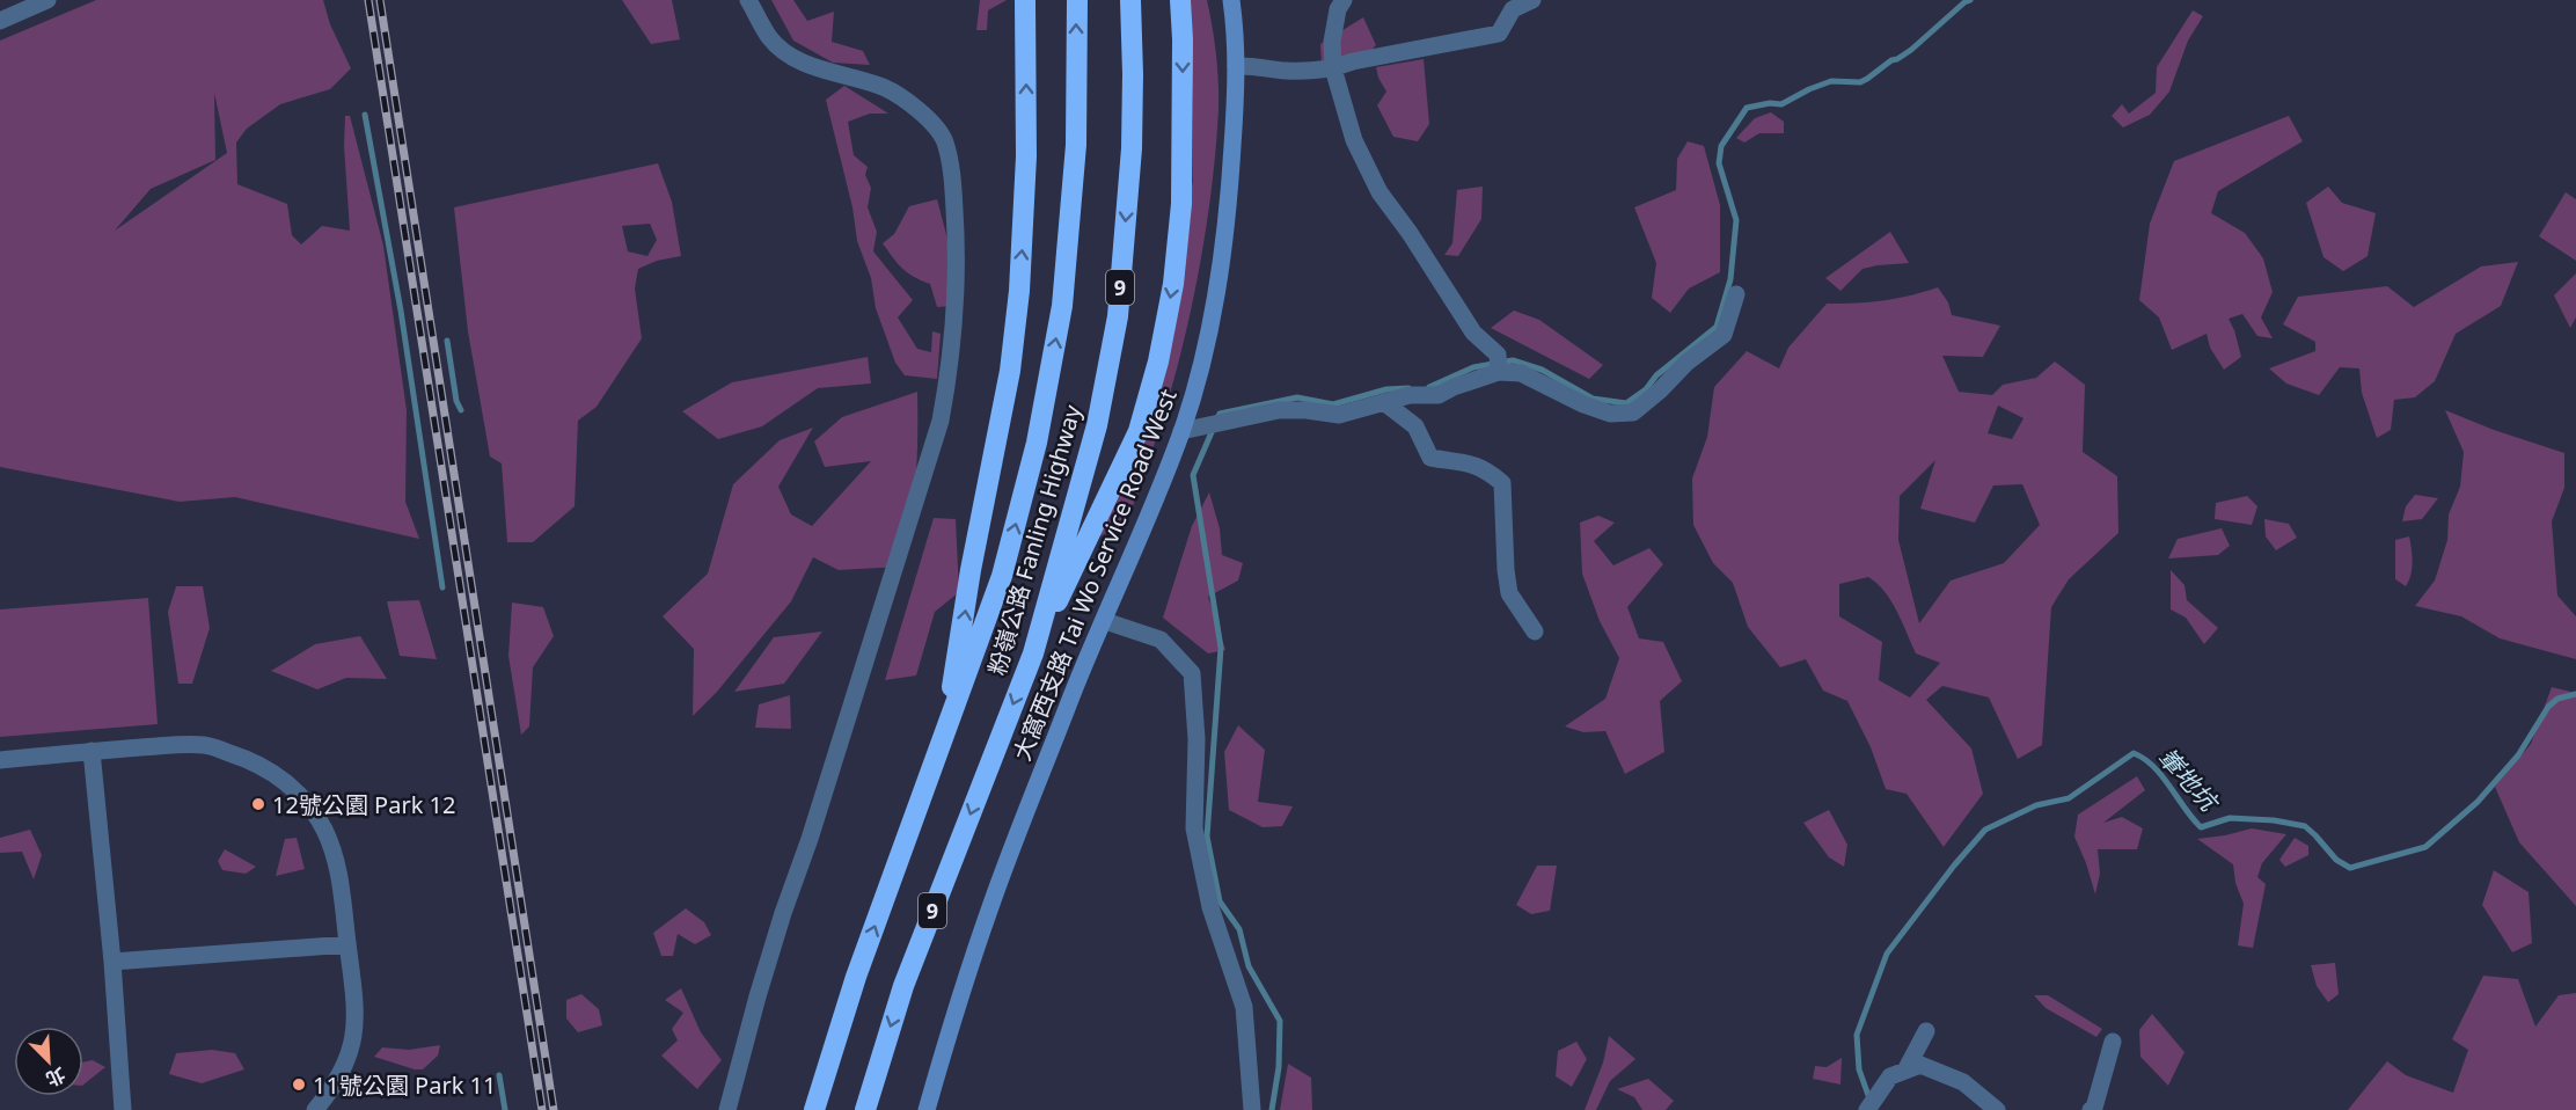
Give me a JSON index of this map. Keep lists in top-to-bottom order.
{
  "streets": {
    "highway": ["9", "粉嶺公路 Fanling Highway"],
    "main road": ["大窩西支路 Tai Wo Service Road West"]
  },
  "water": ["輋地坑"],
  "places": ["12號公園 Park 12", "11號公園 Park 11"],
  "north": "bottom right"
}
